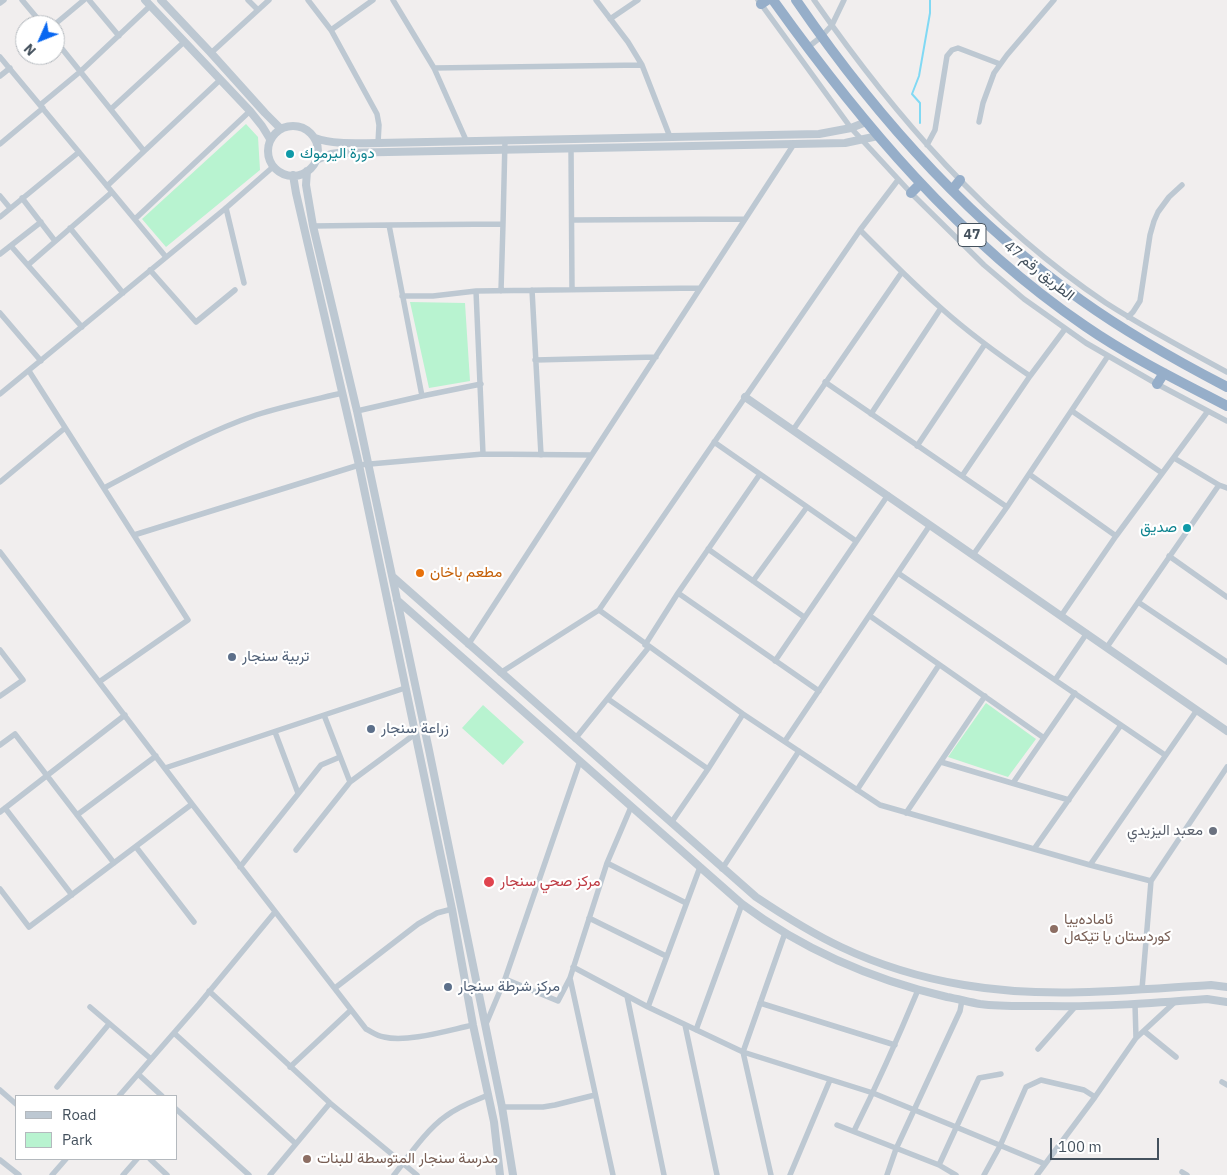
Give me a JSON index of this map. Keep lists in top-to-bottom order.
{
  "streets": {
    "highway": ["47", "الطريق رقم 47"]
  },
  "places": [
    "دورة اليرموك",
    "صديق",
    "مطعم باخان",
    "تربية سنجار",
    "زراعة سنجار",
    "معبد اليزيدي",
    "مركز صحي سنجار",
    "ئامادەییا کوردستان یا تێکەل",
    "مركز شرطة سنجار",
    "مدرسة سنجار المتوسطة للبنات"
  ],
  "legend": ["Road", "Park"],
  "scale_bar": "100 m",
  "north": "bottom left"
}
